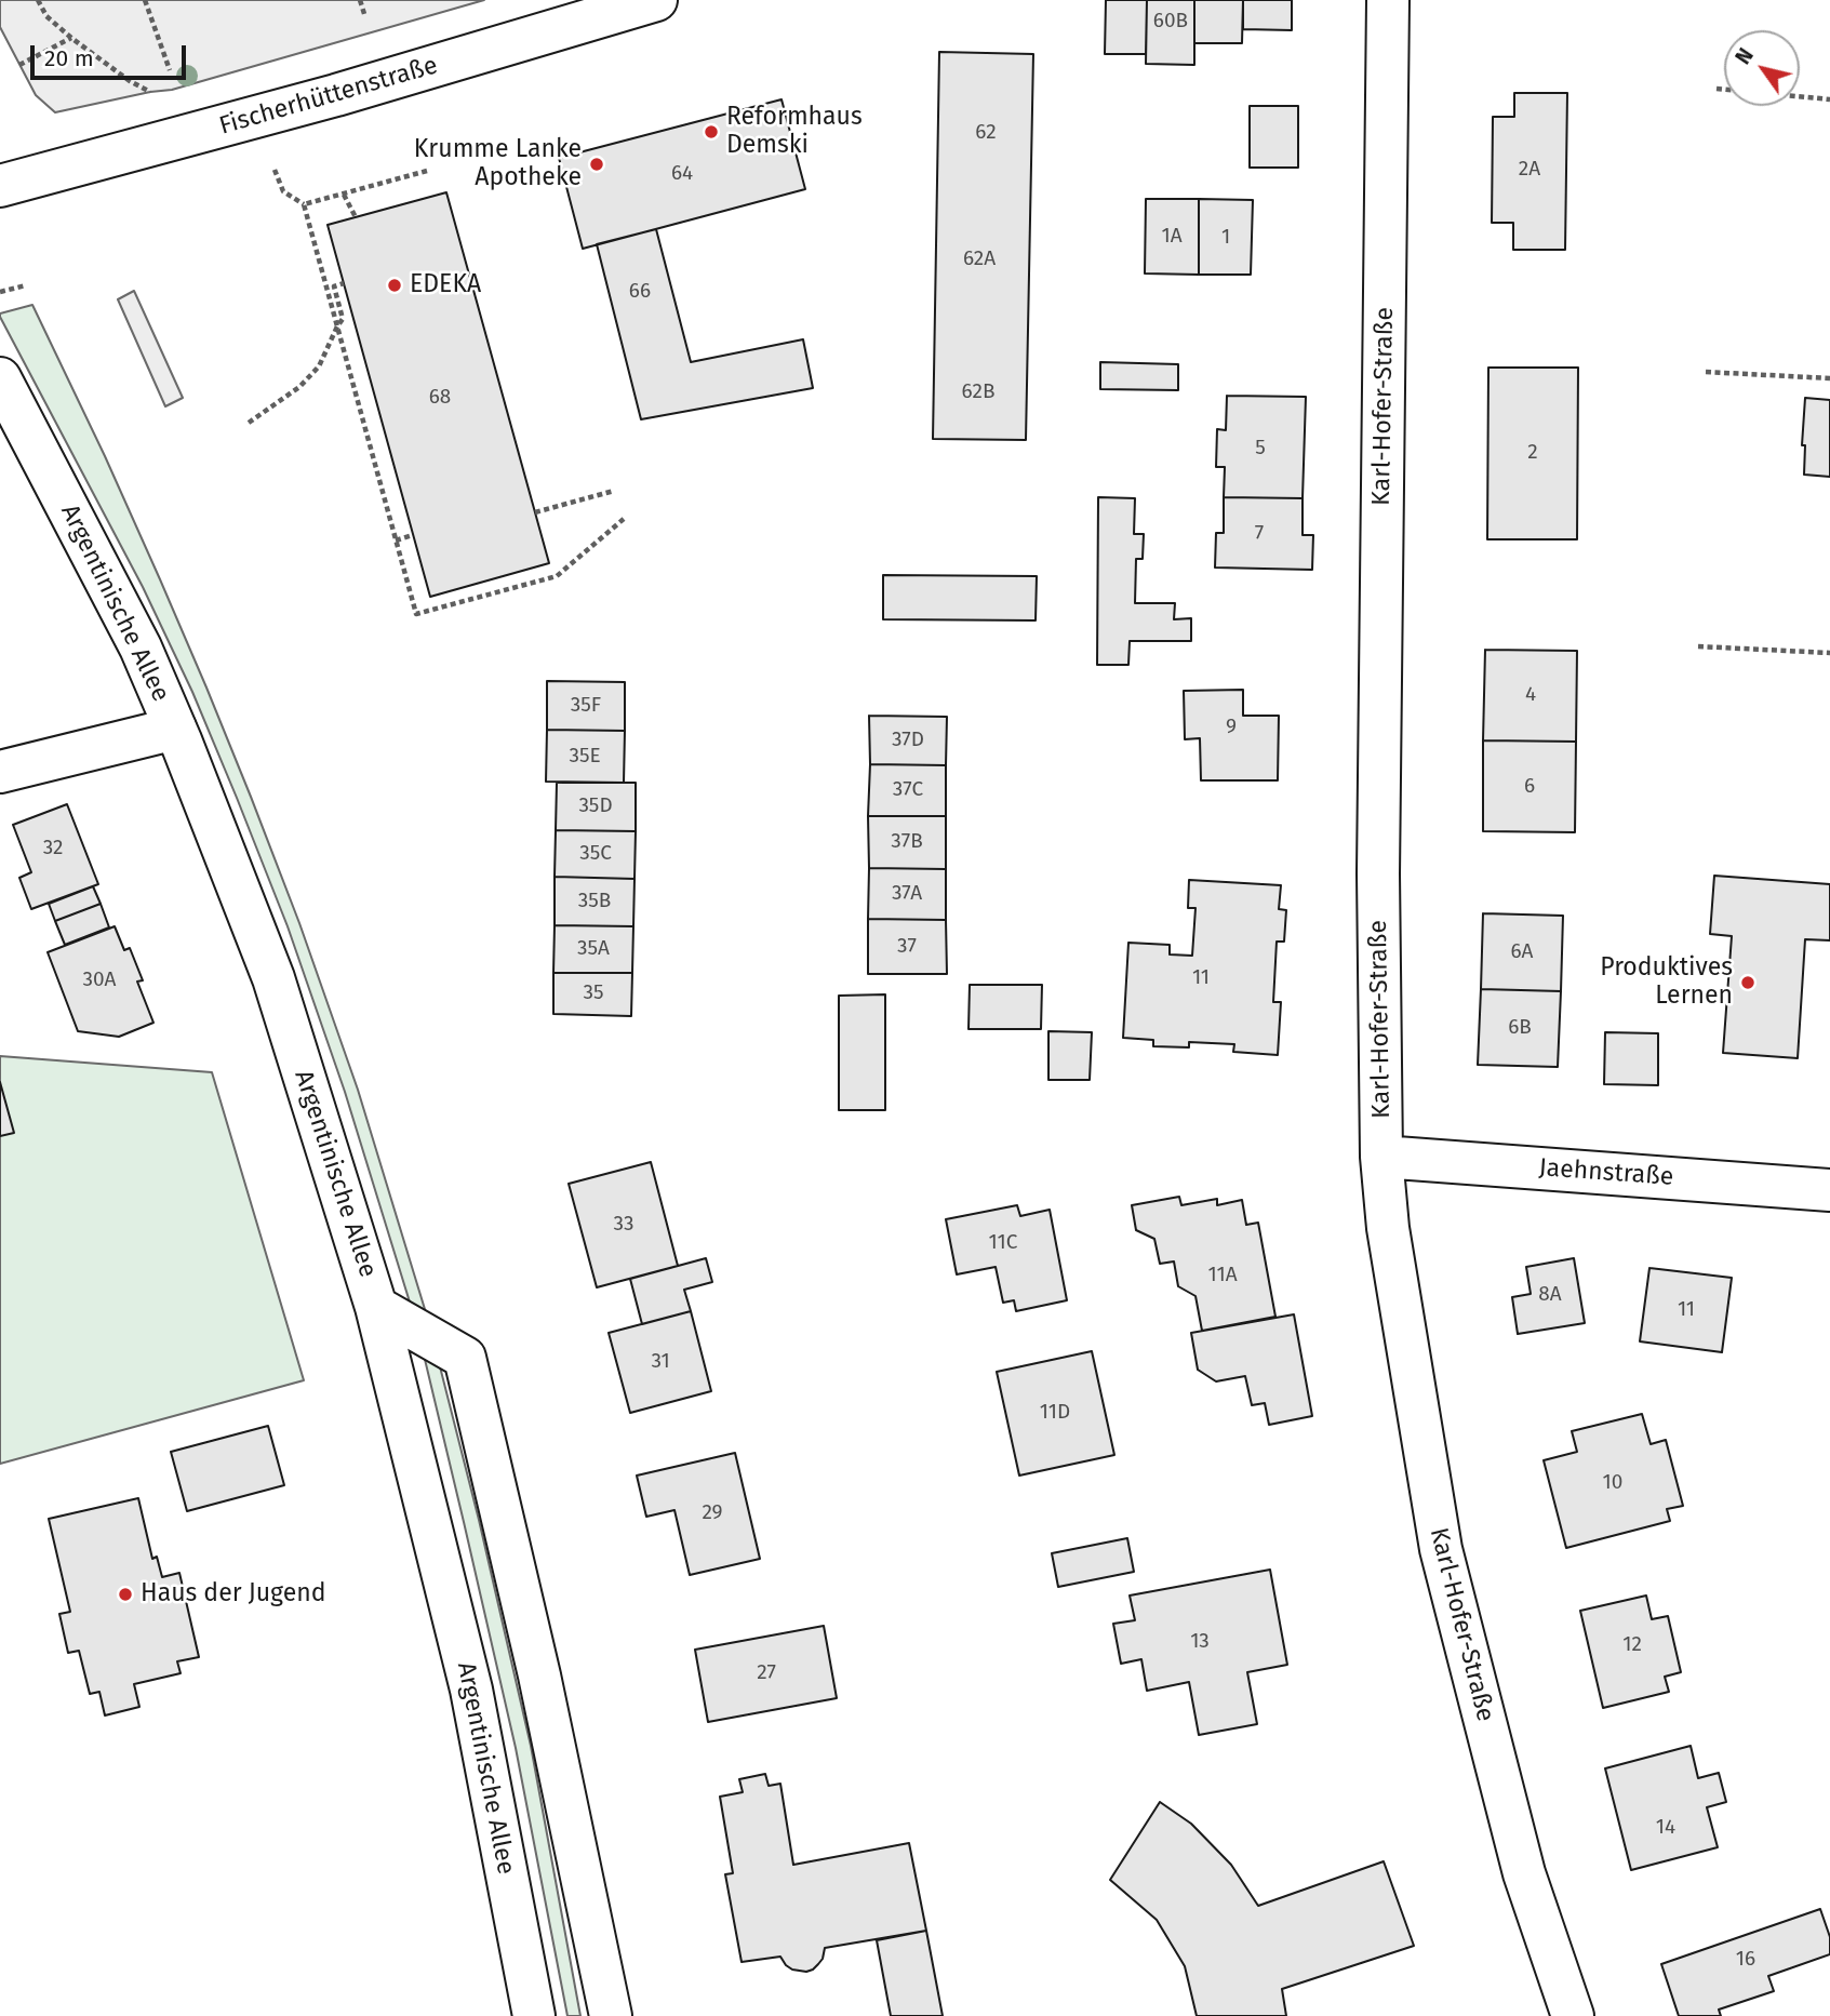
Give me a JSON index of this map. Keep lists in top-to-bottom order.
{
  "streets": {
    "street": [
      "Fischerhüttenstraße",
      "Karl-Hofer-Straße",
      "Argentinische Allee",
      "Jaehnstraße"
    ]
  },
  "crossings": [
    ["Karl-Hofer-Straße", "Jaehnstraße"]
  ],
  "places": [
    "Reformhaus Demski",
    "Krumme Lanke Apotheke",
    "EDEKA",
    "Produktives Lernen",
    "Haus der Jugend"
  ],
  "house_numbers": [
    "60B",
    "62",
    "2A",
    "64",
    "1A",
    "1",
    "62A",
    "66",
    "62B",
    "68",
    "5",
    "2",
    "7",
    "4",
    "35F",
    "9",
    "37D",
    "35E",
    "6",
    "37C",
    "35D",
    "37B",
    "32",
    "35C",
    "37A",
    "35B",
    "37",
    "35A",
    "6A",
    "11",
    "30A",
    "35",
    "6B",
    "33",
    "11C",
    "11A",
    "8A",
    "11",
    "31",
    "11D",
    "10",
    "29",
    "13",
    "12",
    "27",
    "14",
    "16"
  ],
  "scale_bar": "20 m",
  "north": "top left"
}
